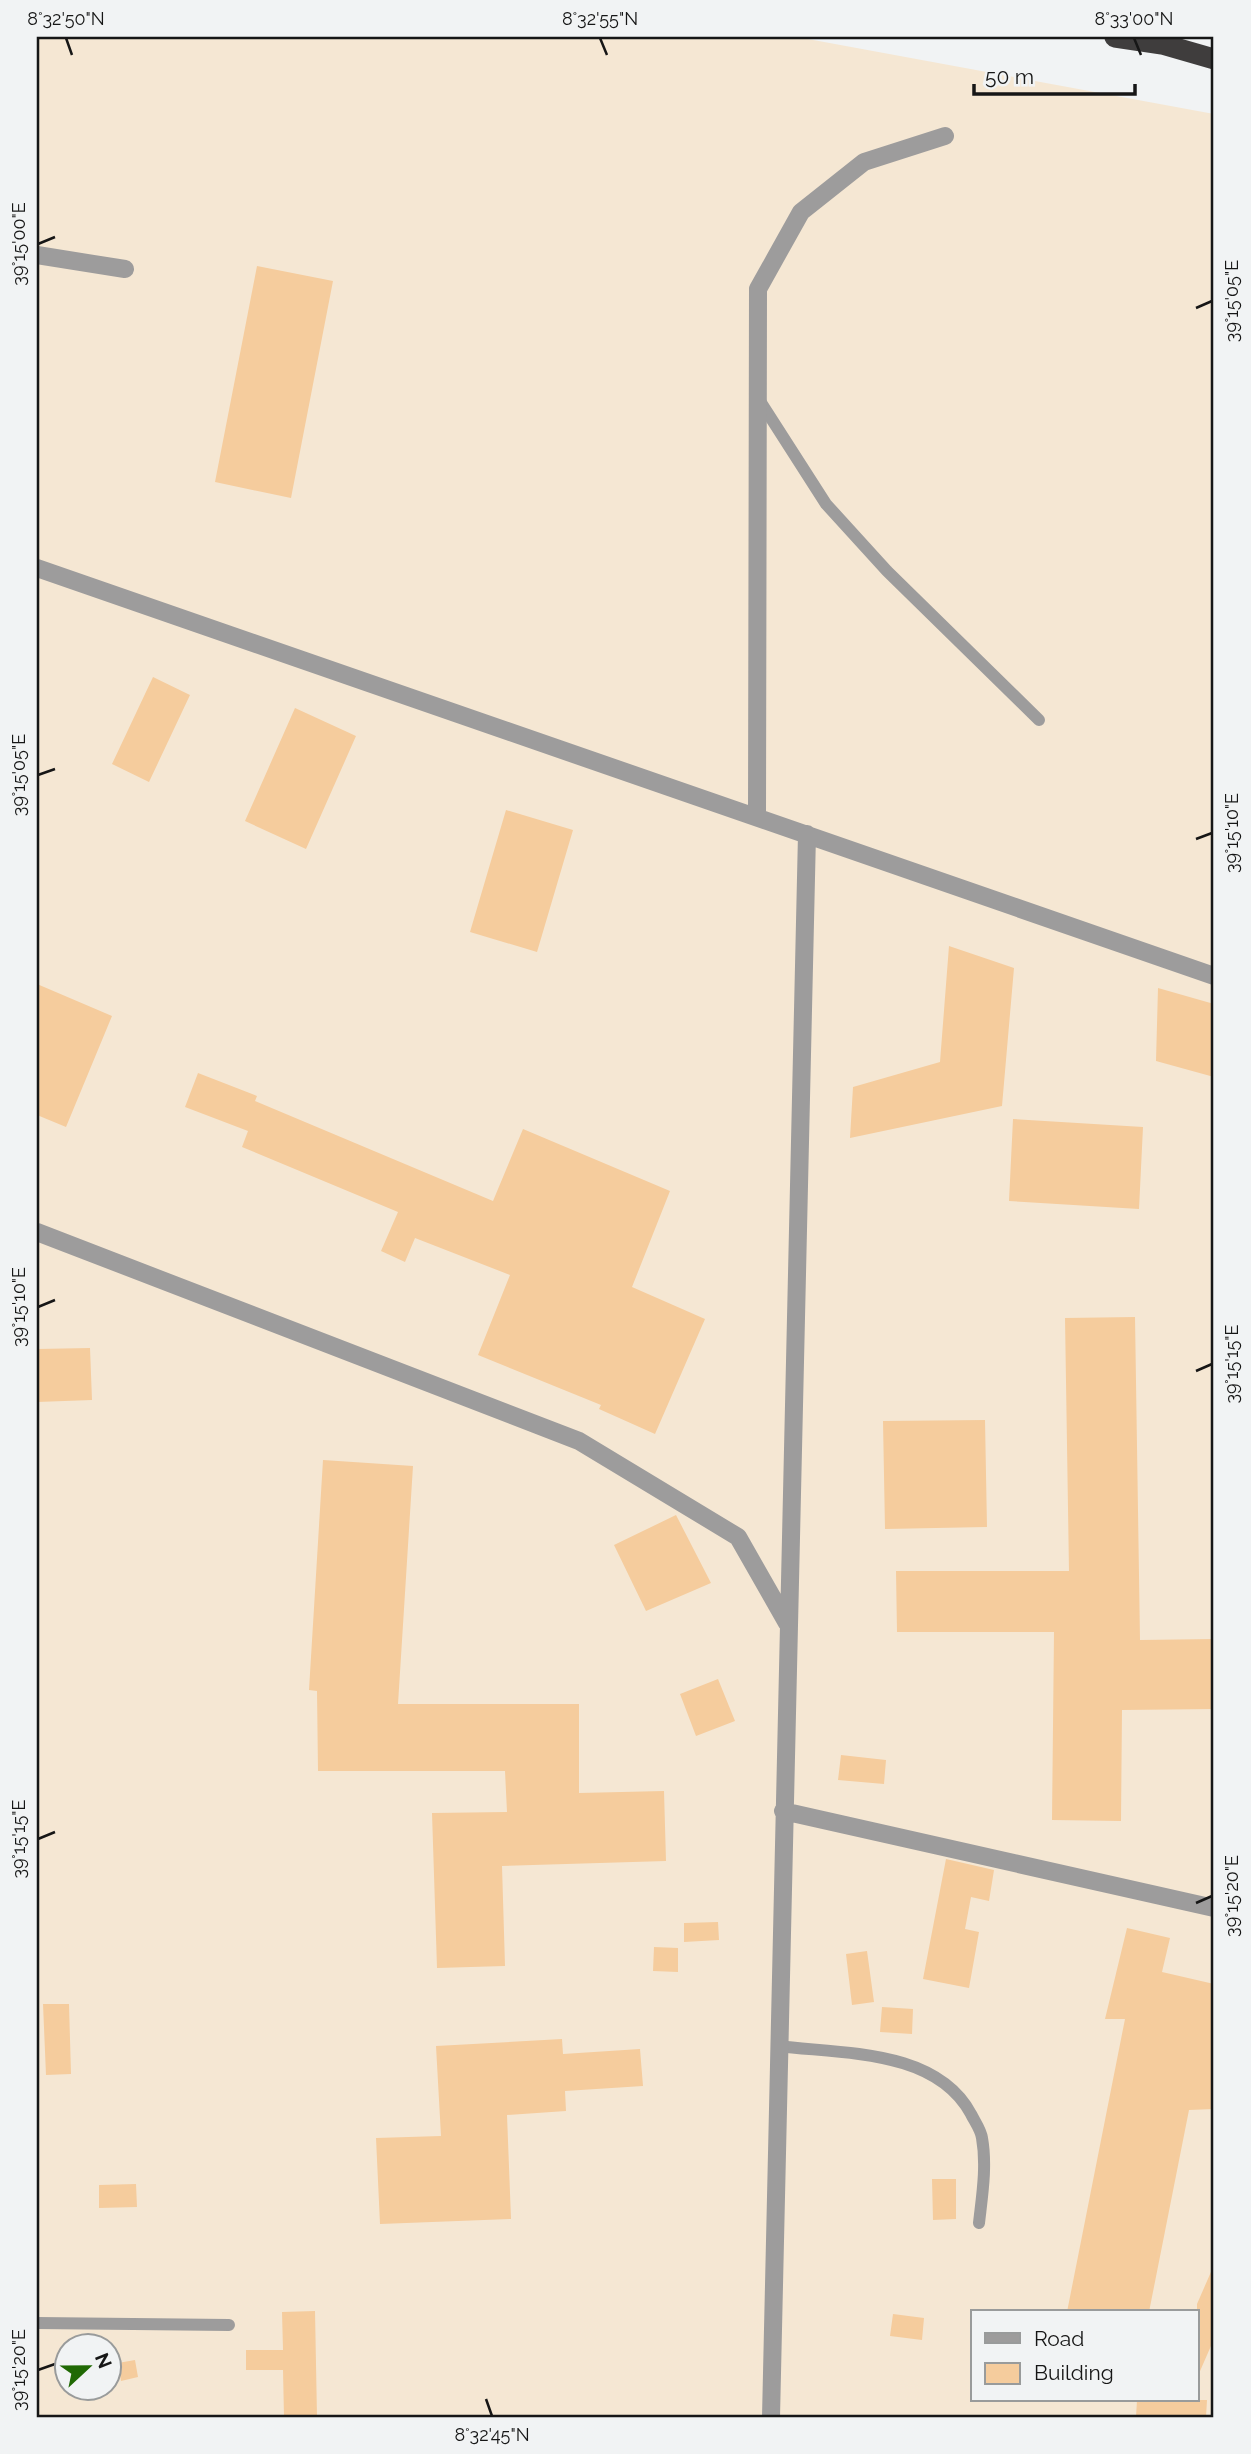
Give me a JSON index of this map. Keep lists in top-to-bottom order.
{
  "legend": ["Road", "Building"],
  "scale_bar": "50 m",
  "north": "right",
  "coordinates": [
    "8°32'50\"N",
    "8°32'55\"N",
    "8°33'00\"N",
    "39°15'00\"E",
    "39°15'05\"E",
    "39°15'10\"E",
    "39°15'15\"E",
    "39°15'20\"E",
    "8°32'45\"N"
  ]
}
